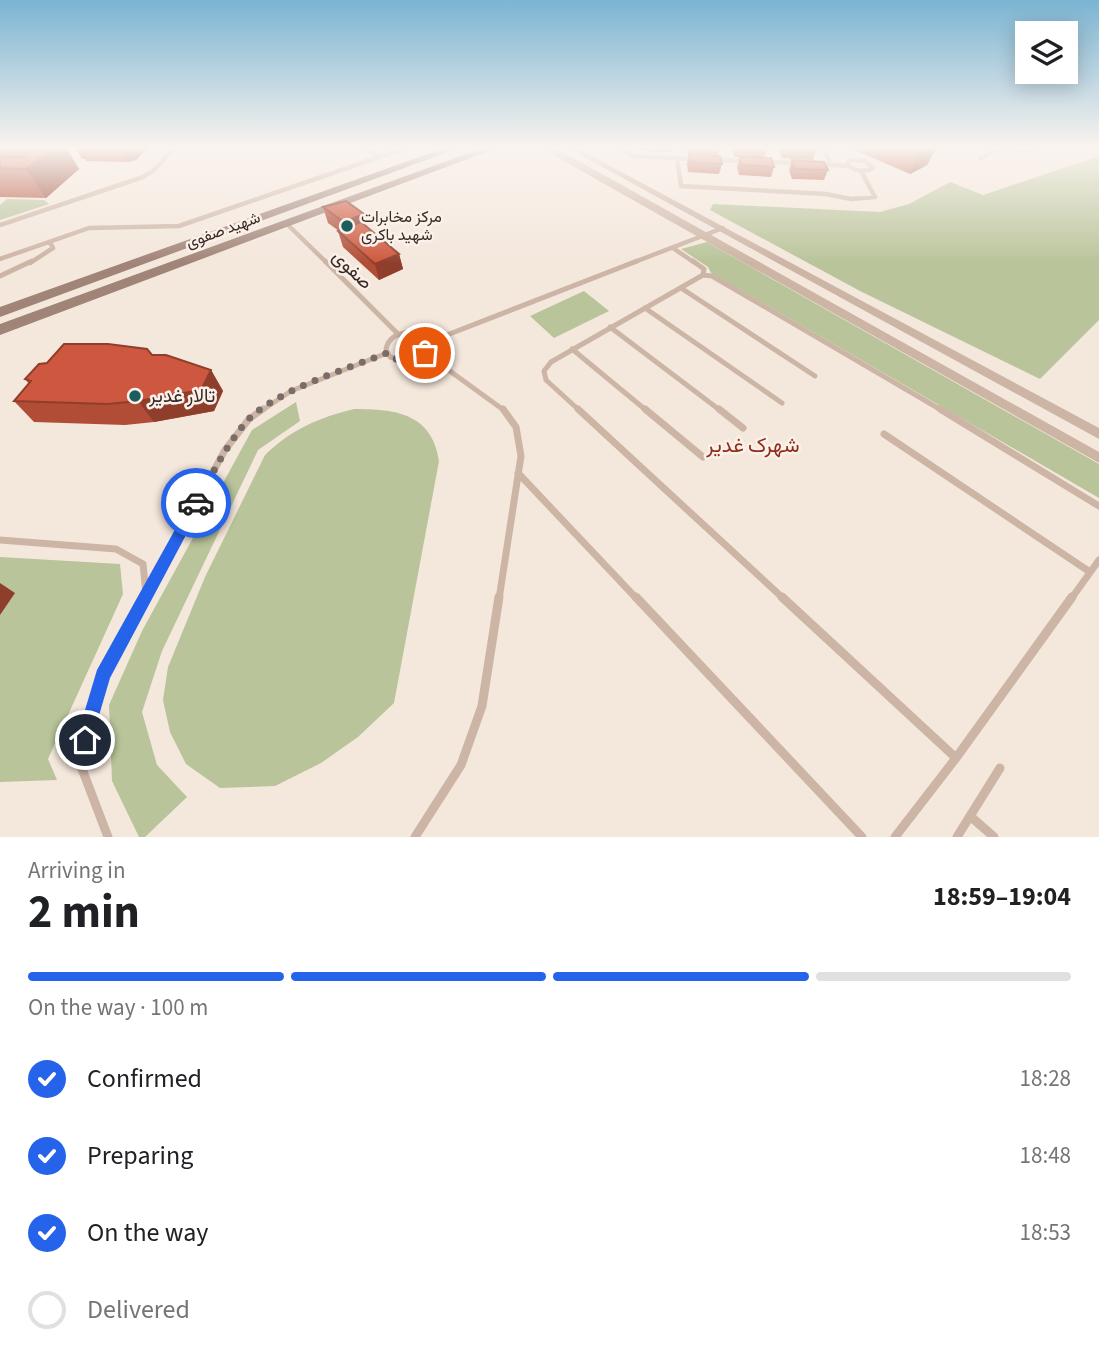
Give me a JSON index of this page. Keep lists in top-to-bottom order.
{
  "streets": {
    "street": ["شهید صفوی"],
    "lane": ["صفوی"]
  },
  "crossings": [
    ["شهید صفوی", "صفوی"]
  ],
  "districts": ["شهرک غدیر"],
  "places": ["مرکز مخابرات شهید باکری", "تالار غدیر"],
  "page": {
    "heading": ["2 min", "Arriving in", "18:59–19:04"],
    "bar": "On the way · 100 m",
    "list": [
      ["Confirmed", "18:28"],
      ["Preparing", "18:48"],
      ["On the way", "18:53"],
      "Delivered"
    ]
  }
}
